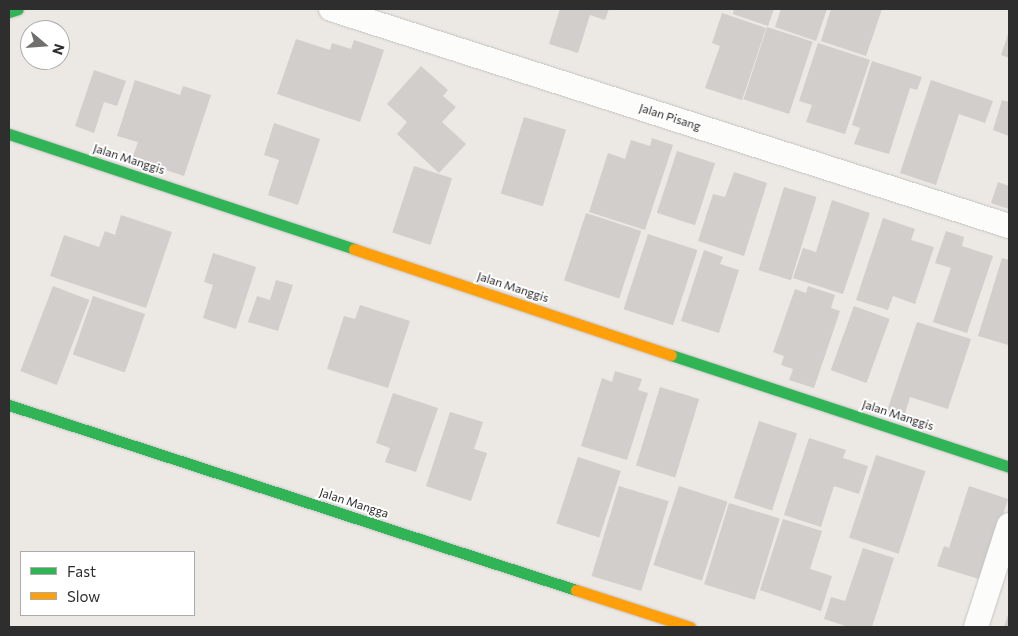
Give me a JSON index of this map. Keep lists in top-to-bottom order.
{
  "streets": {
    "street": ["Jalan Pisang", "Jalan Manggis", "Jalan Mangga"]
  },
  "legend": ["Fast", "Slow"],
  "north": "right"
}
